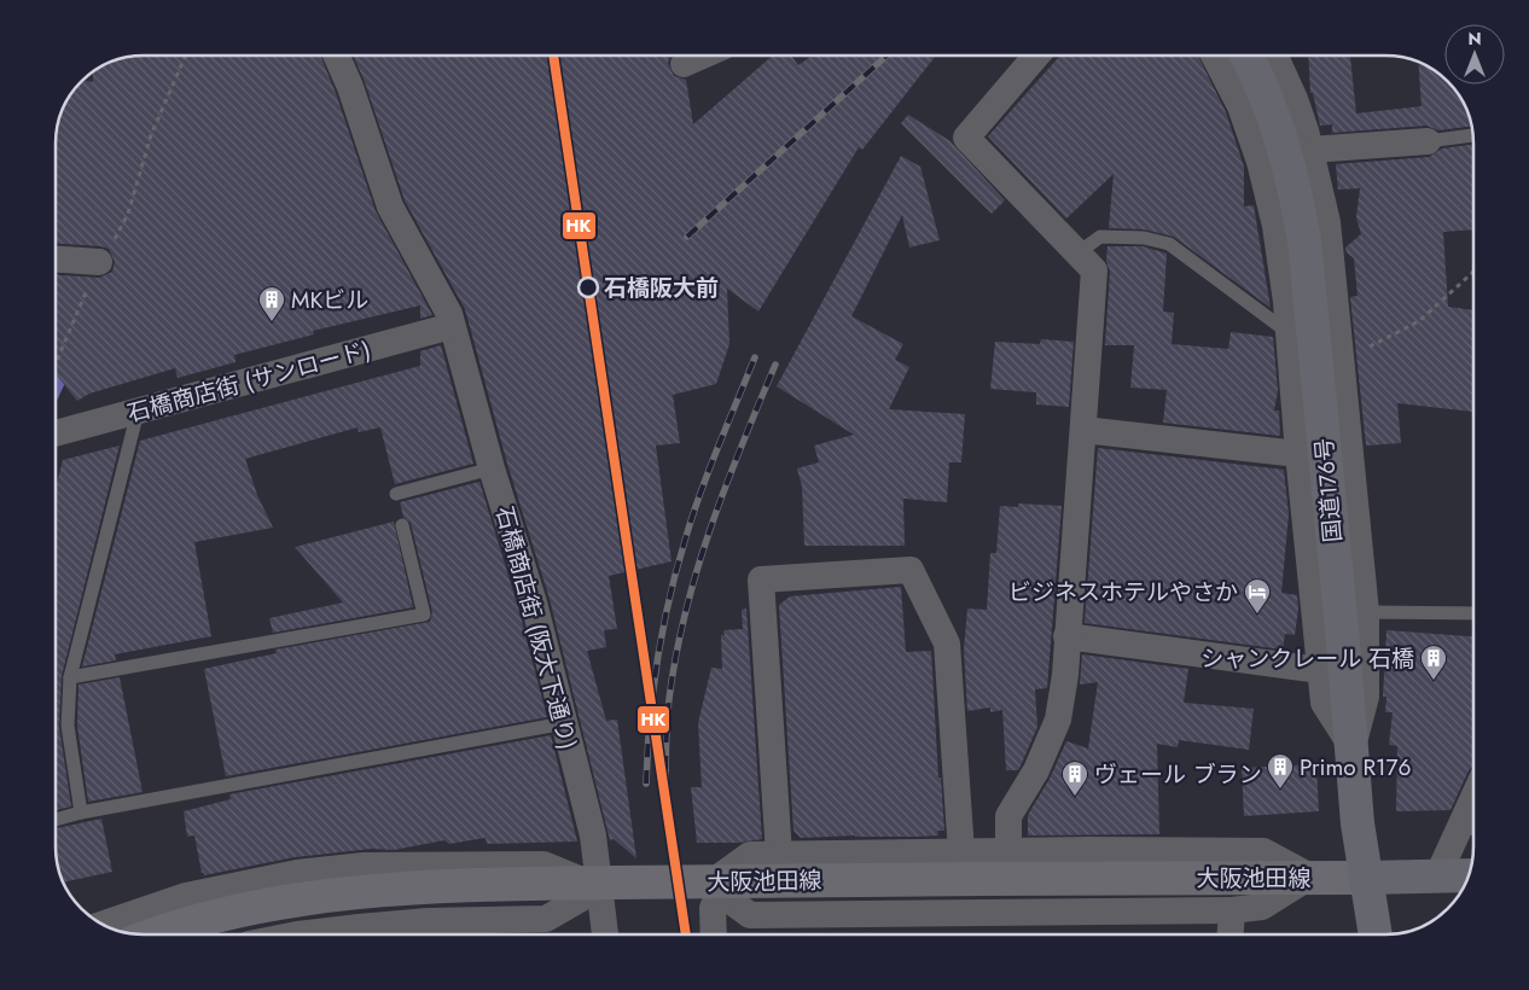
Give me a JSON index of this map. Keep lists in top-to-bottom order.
{
  "streets": {
    "highway": ["国道176号"],
    "main road": ["大阪池田線"],
    "street": ["石橋商店街 (サンロード)", "石橋商店街 (阪大下通り)"]
  },
  "crossings": [
    ["石橋商店街 (サンロード)", "石橋商店街 (阪大下通り)"],
    ["国道176号", "大阪池田線"]
  ],
  "places": {
    "other": ["石橋阪大前"],
    "building": [
      "MKビル",
      "シャンクレール 石橋",
      "Primo R176",
      "ヴェール ブラン"
    ],
    "hotel": ["ビジネスホテルやさか"]
  },
  "lines": ["transit line HK"],
  "north": "top"
}
